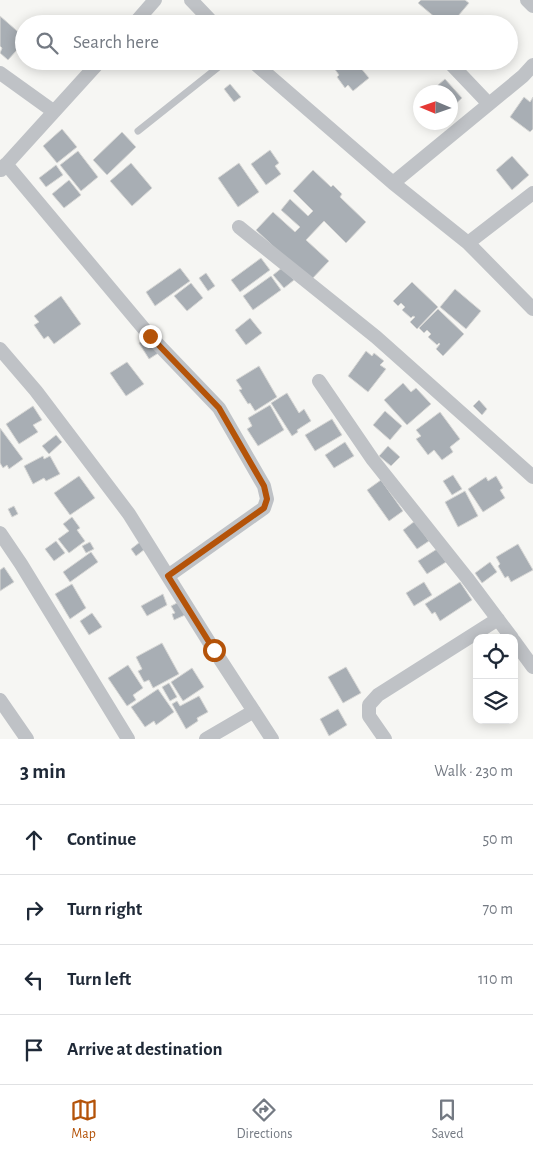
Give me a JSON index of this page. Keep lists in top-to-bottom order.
{
  "north": "left",
  "page": {
    "search": "Search here",
    "heading": ["3 min", "Walk · 230 m"],
    "list": [
      ["Continue", "50 m"],
      ["Turn right", "70 m"],
      ["Turn left", "110 m"],
      "Arrive at destination"
    ],
    "nav": ["Map", "Directions", "Saved"]
  }
}
